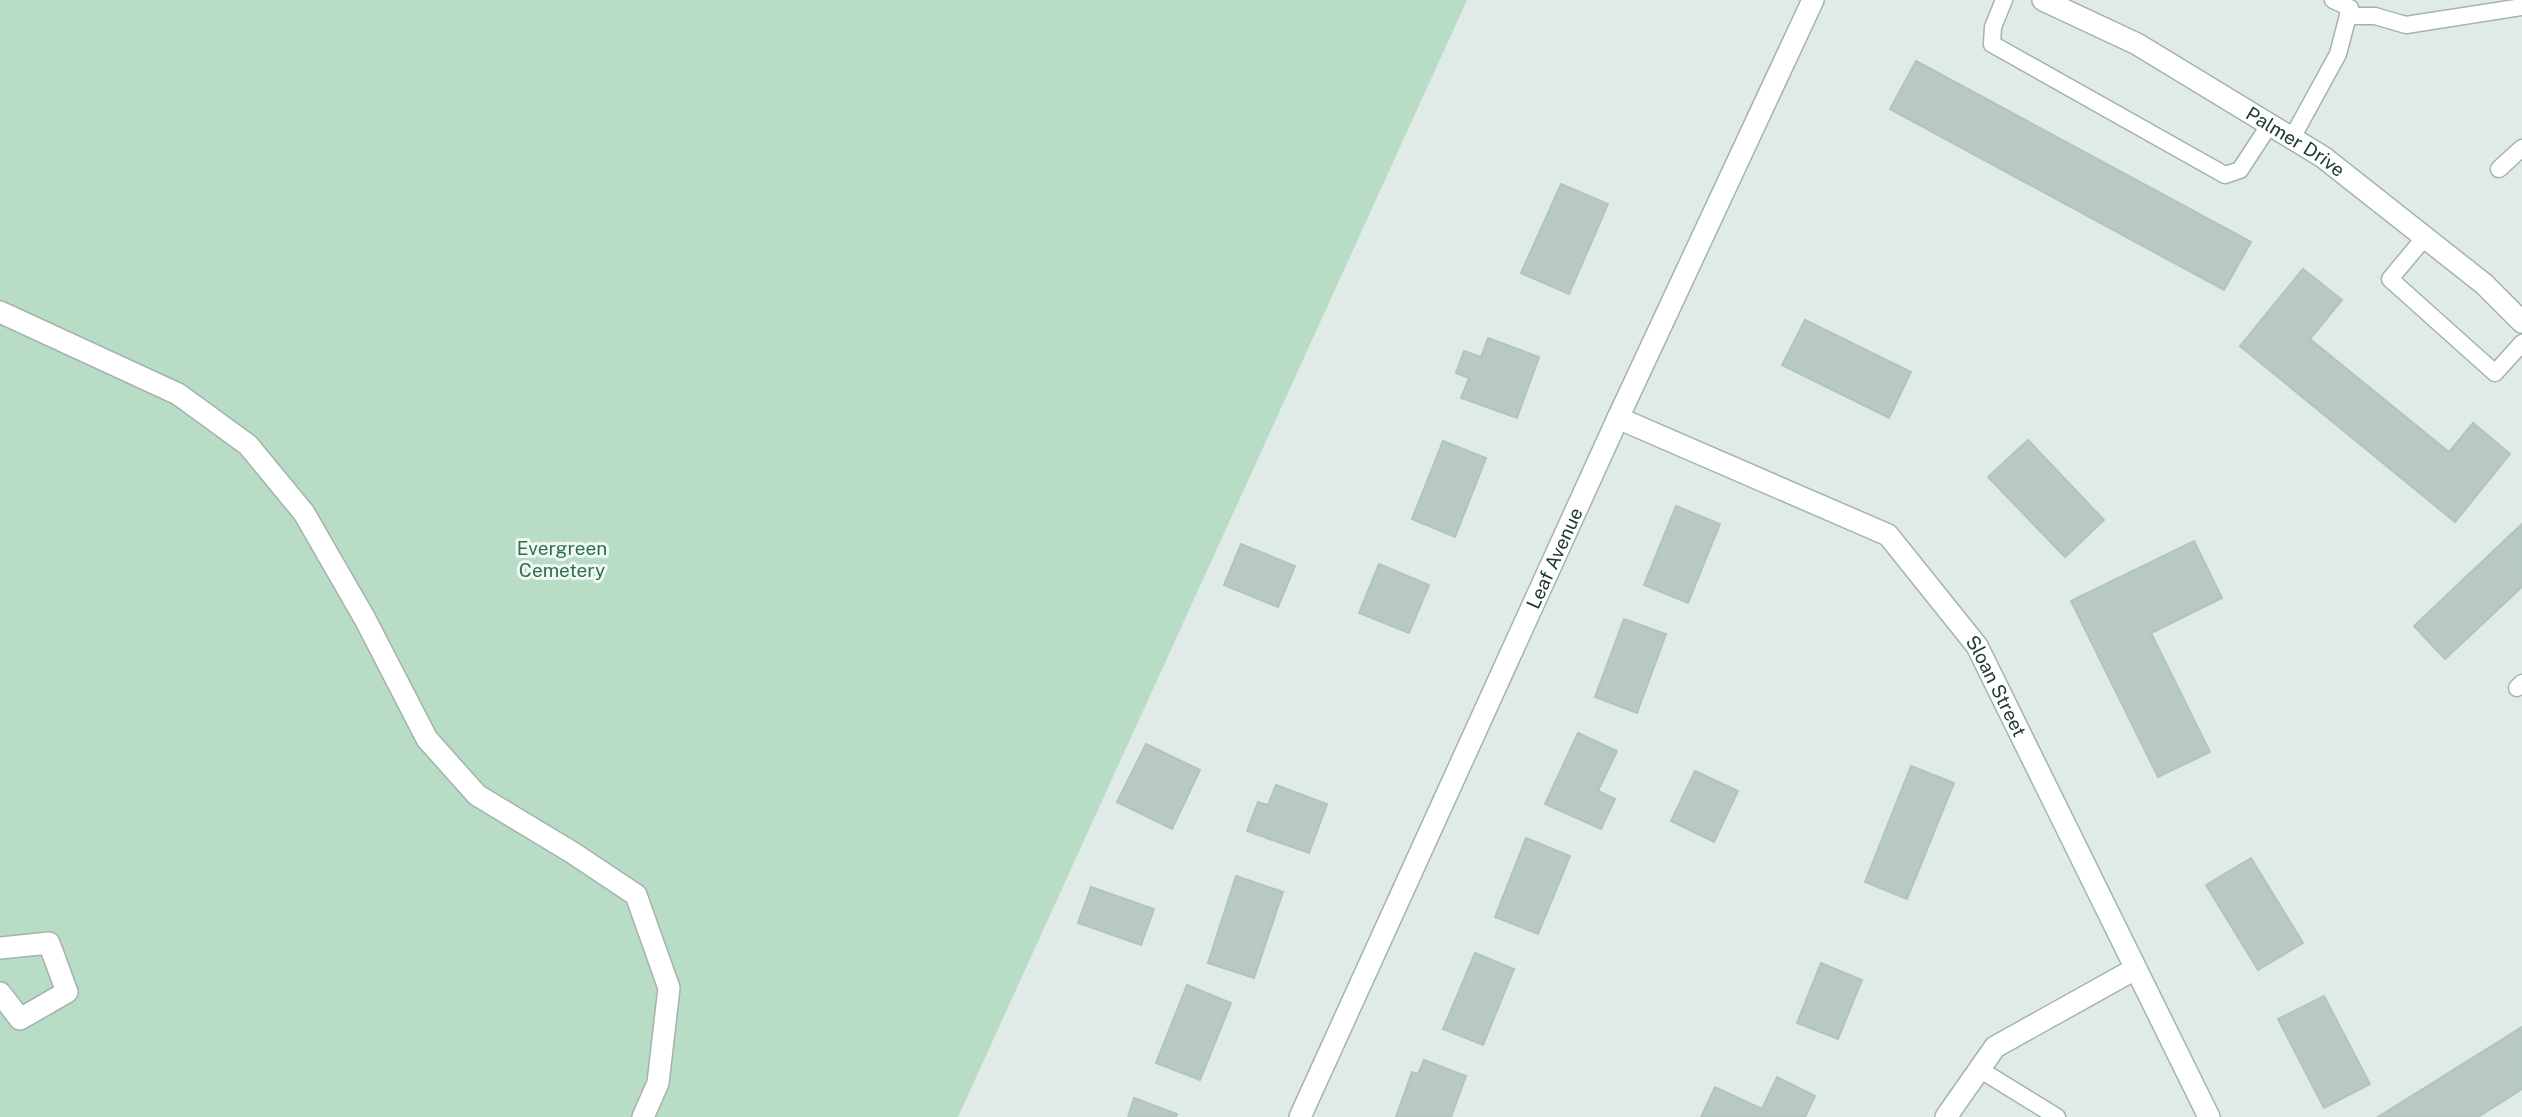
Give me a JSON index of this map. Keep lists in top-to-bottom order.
{
  "streets": {
    "street": ["Palmer Drive", "Leaf Avenue", "Sloan Street"]
  },
  "crossings": [
    ["Leaf Avenue", "Sloan Street"]
  ],
  "parks": ["Evergreen Cemetery"]
}
